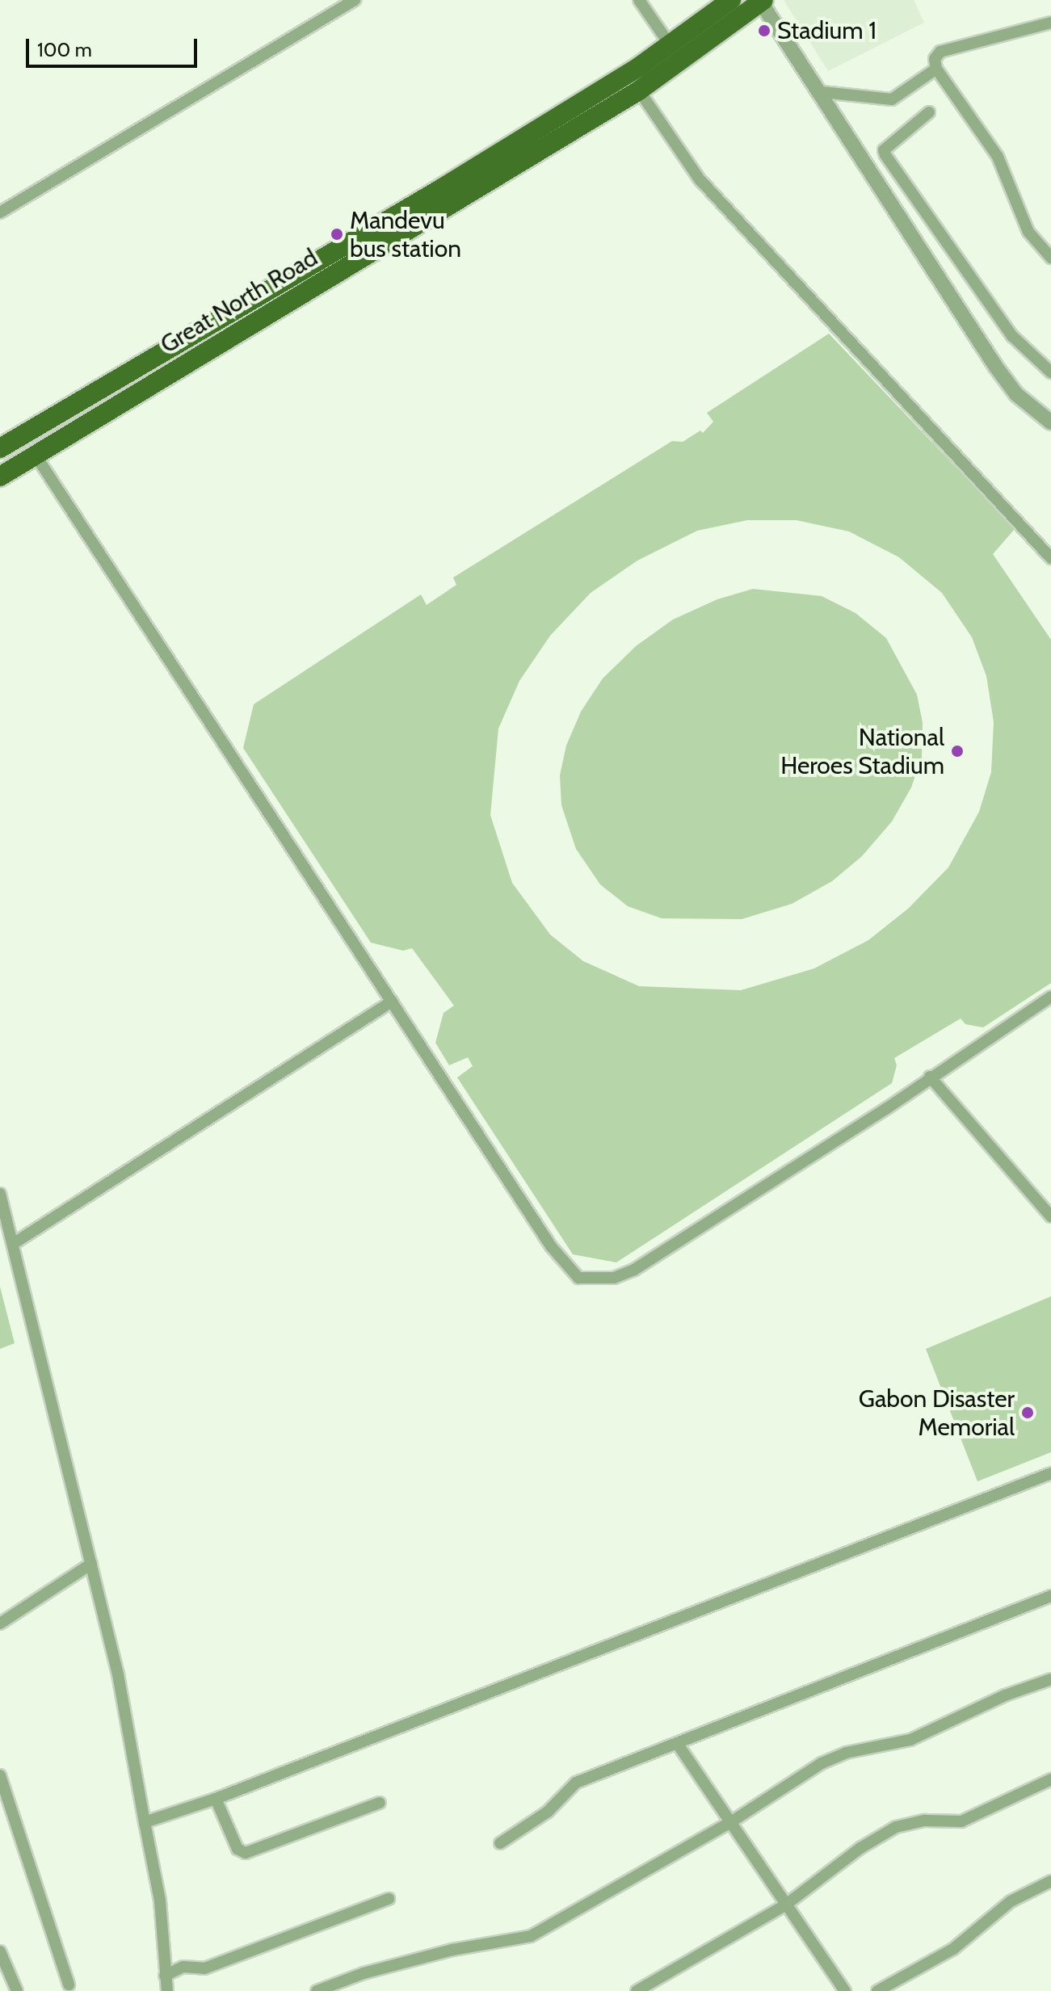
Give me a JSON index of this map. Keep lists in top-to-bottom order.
{
  "streets": {
    "main road": ["Great North Road"]
  },
  "places": [
    "Stadium 1",
    "Mandevu bus station",
    "National Heroes Stadium",
    "Gabon Disaster Memorial"
  ],
  "scale_bar": "100 m"
}
